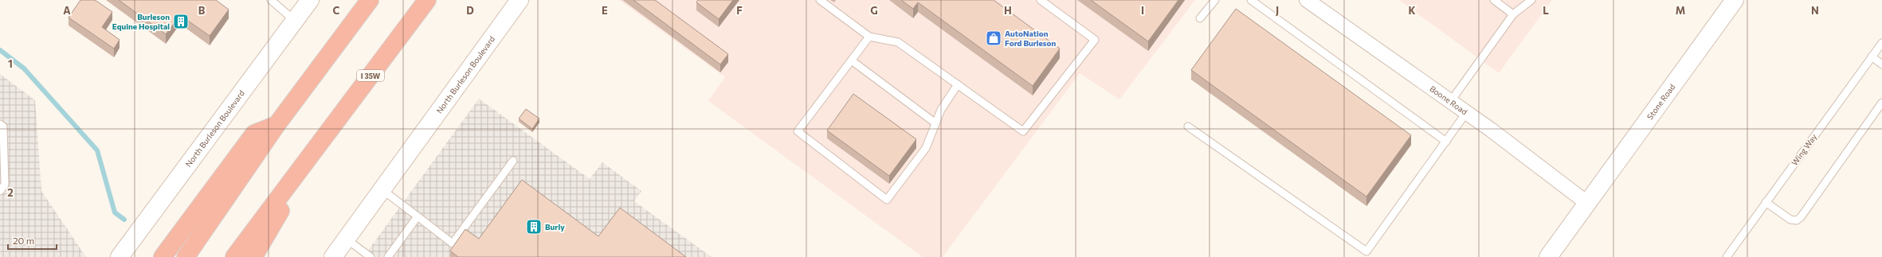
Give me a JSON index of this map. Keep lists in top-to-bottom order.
{
  "streets": {
    "highway": ["I 35W"],
    "main road": ["North Burleson Boulevard", "Stone Road"],
    "street": ["Boone Road"],
    "lane": ["Wing Way"]
  },
  "crossings": [
    ["Boone Road", "Stone Road"]
  ],
  "places": {
    "building": ["Burleson Equine Hospital", "Burly"],
    "shop": ["AutoNation Ford Burleson"]
  },
  "scale_bar": "20 m",
  "grid": {
    "columns": [
      "A",
      "B",
      "C",
      "D",
      "E",
      "F",
      "G",
      "H",
      "I",
      "J",
      "K",
      "L",
      "M",
      "N"
    ],
    "rows": ["1", "2"]
  }
}
